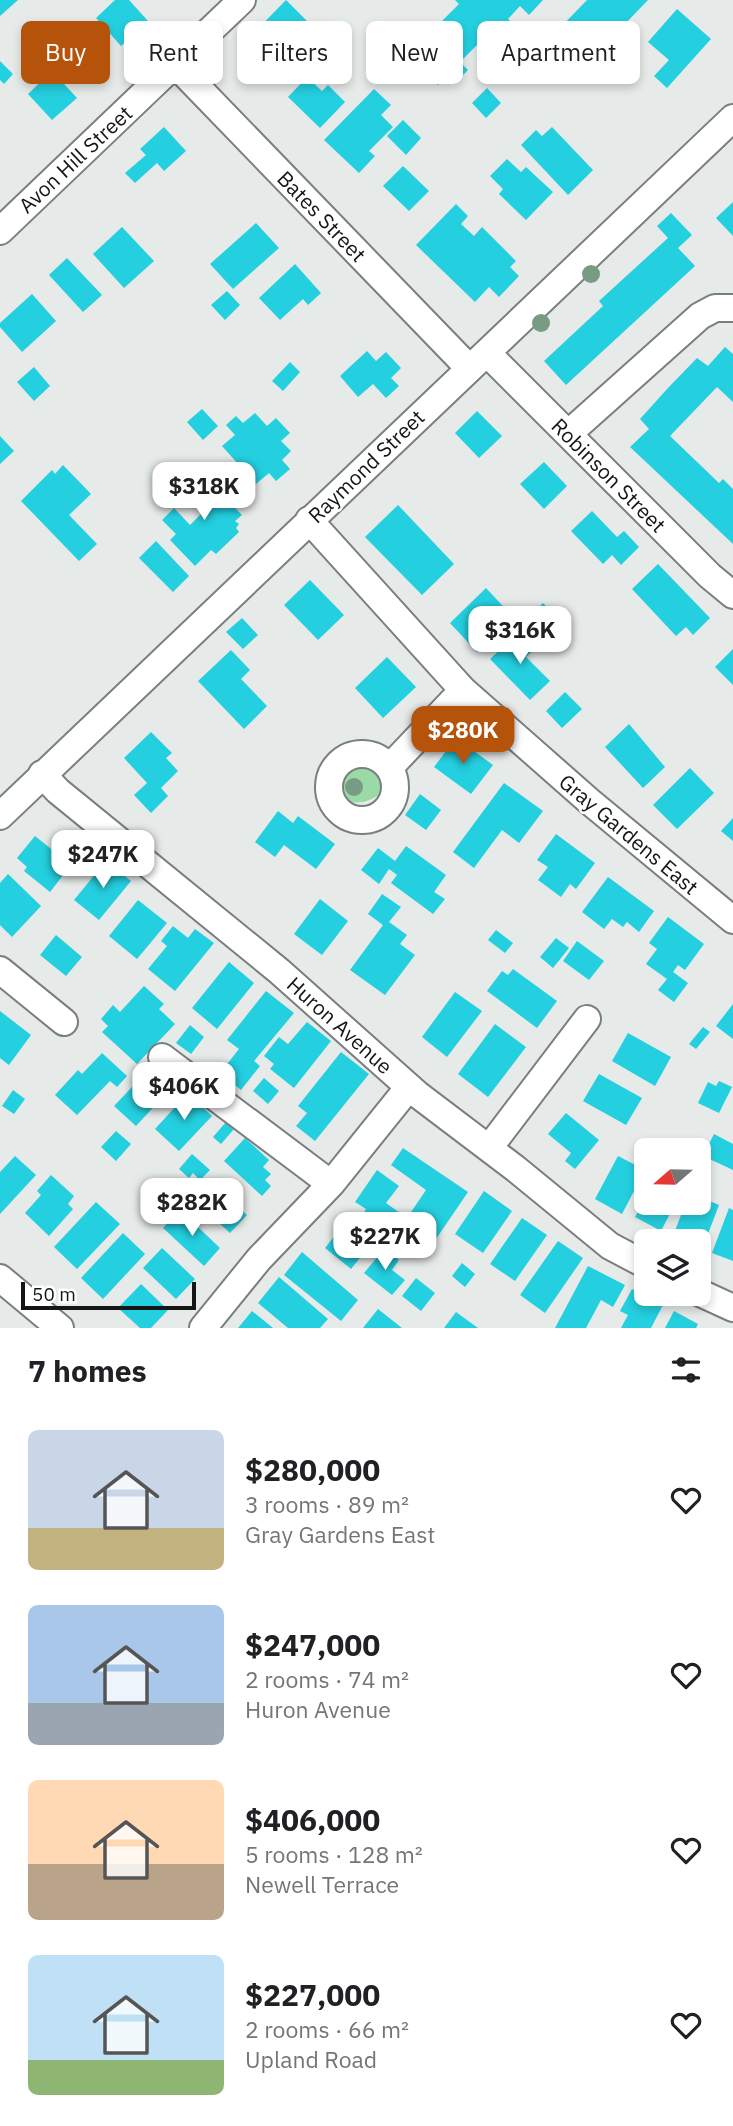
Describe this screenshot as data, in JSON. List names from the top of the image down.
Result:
{
  "streets": {
    "street": [
      "Avon Hill Street",
      "Bates Street",
      "Raymond Street",
      "Robinson Street",
      "Gray Gardens East",
      "Huron Avenue"
    ]
  },
  "crossings": [
    ["Bates Street", "Raymond Street"],
    ["Bates Street", "Robinson Street"],
    ["Raymond Street", "Robinson Street"],
    ["Raymond Street", "Gray Gardens East"],
    ["Raymond Street", "Huron Avenue"]
  ],
  "scale_bar": "50 m",
  "north": "left",
  "page": {
    "chip": [
      "Buy",
      "Rent",
      "Filters",
      "New",
      "Apartment"
    ],
    "price": [
      "$318K",
      "$316K",
      "$280K",
      "$247K",
      "$406K",
      "$282K",
      "$227K"
    ],
    "scale": "50 m",
    "heading": "7 homes",
    "list": [
      {
        "name": "$280,000",
        "note": "3 rooms · 89 m² · Gray Gardens East"
      },
      {
        "name": "$247,000",
        "note": "2 rooms · 74 m² · Huron Avenue"
      },
      {
        "name": "$406,000",
        "note": "5 rooms · 128 m² · Newell Terrace"
      },
      {
        "name": "$227,000",
        "note": "2 rooms · 66 m² · Upland Road"
      }
    ]
  }
}
